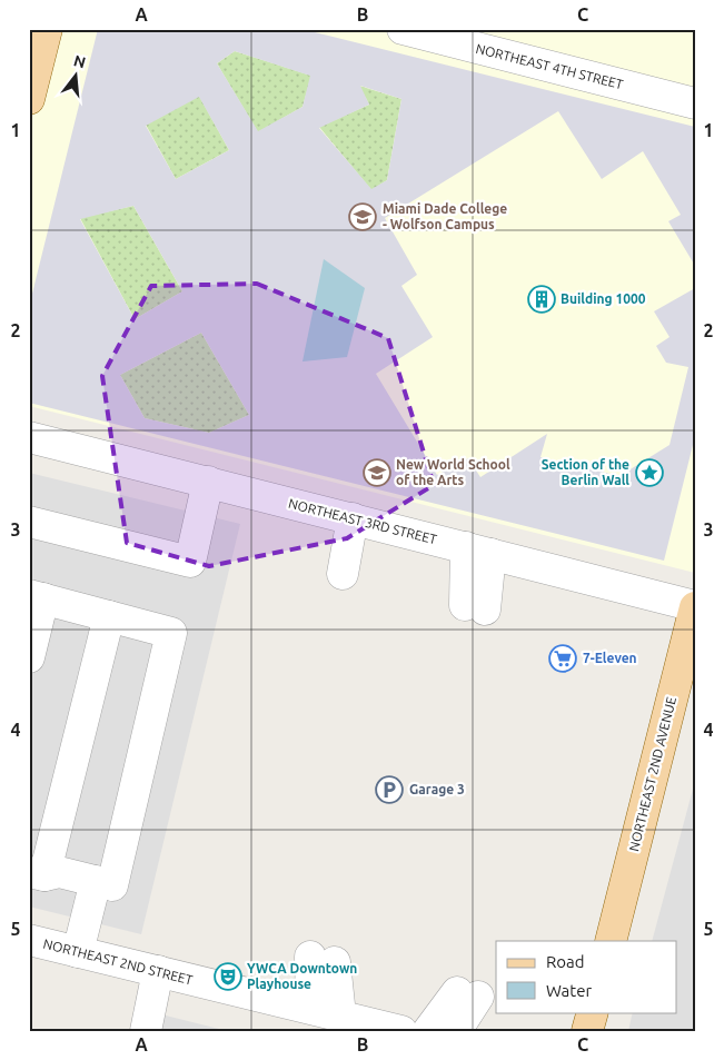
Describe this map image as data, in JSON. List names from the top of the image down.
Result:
{
  "streets": {
    "main road": ["NORTHEAST 2ND AVENUE"],
    "street": ["NORTHEAST 4TH STREET", "NORTHEAST 3RD STREET", "NORTHEAST 2ND STREET"]
  },
  "crossings": [
    ["NORTHEAST 3RD STREET", "NORTHEAST 2ND AVENUE"]
  ],
  "places": {
    "school or university": ["Miami Dade College - Wolfson Campus", "New World School of the Arts"],
    "building": ["Building 1000"],
    "place": ["Section of the Berlin Wall"],
    "supermarket": ["7-Eleven"],
    "parking": ["Garage 3"],
    "theatre": ["YWCA Downtown Playhouse"]
  },
  "legend": ["Road", "Water"],
  "north": "top",
  "grid": {
    "columns": ["A", "B", "C"],
    "rows": [
      "1",
      "2",
      "3",
      "4",
      "5"
    ]
  }
}
